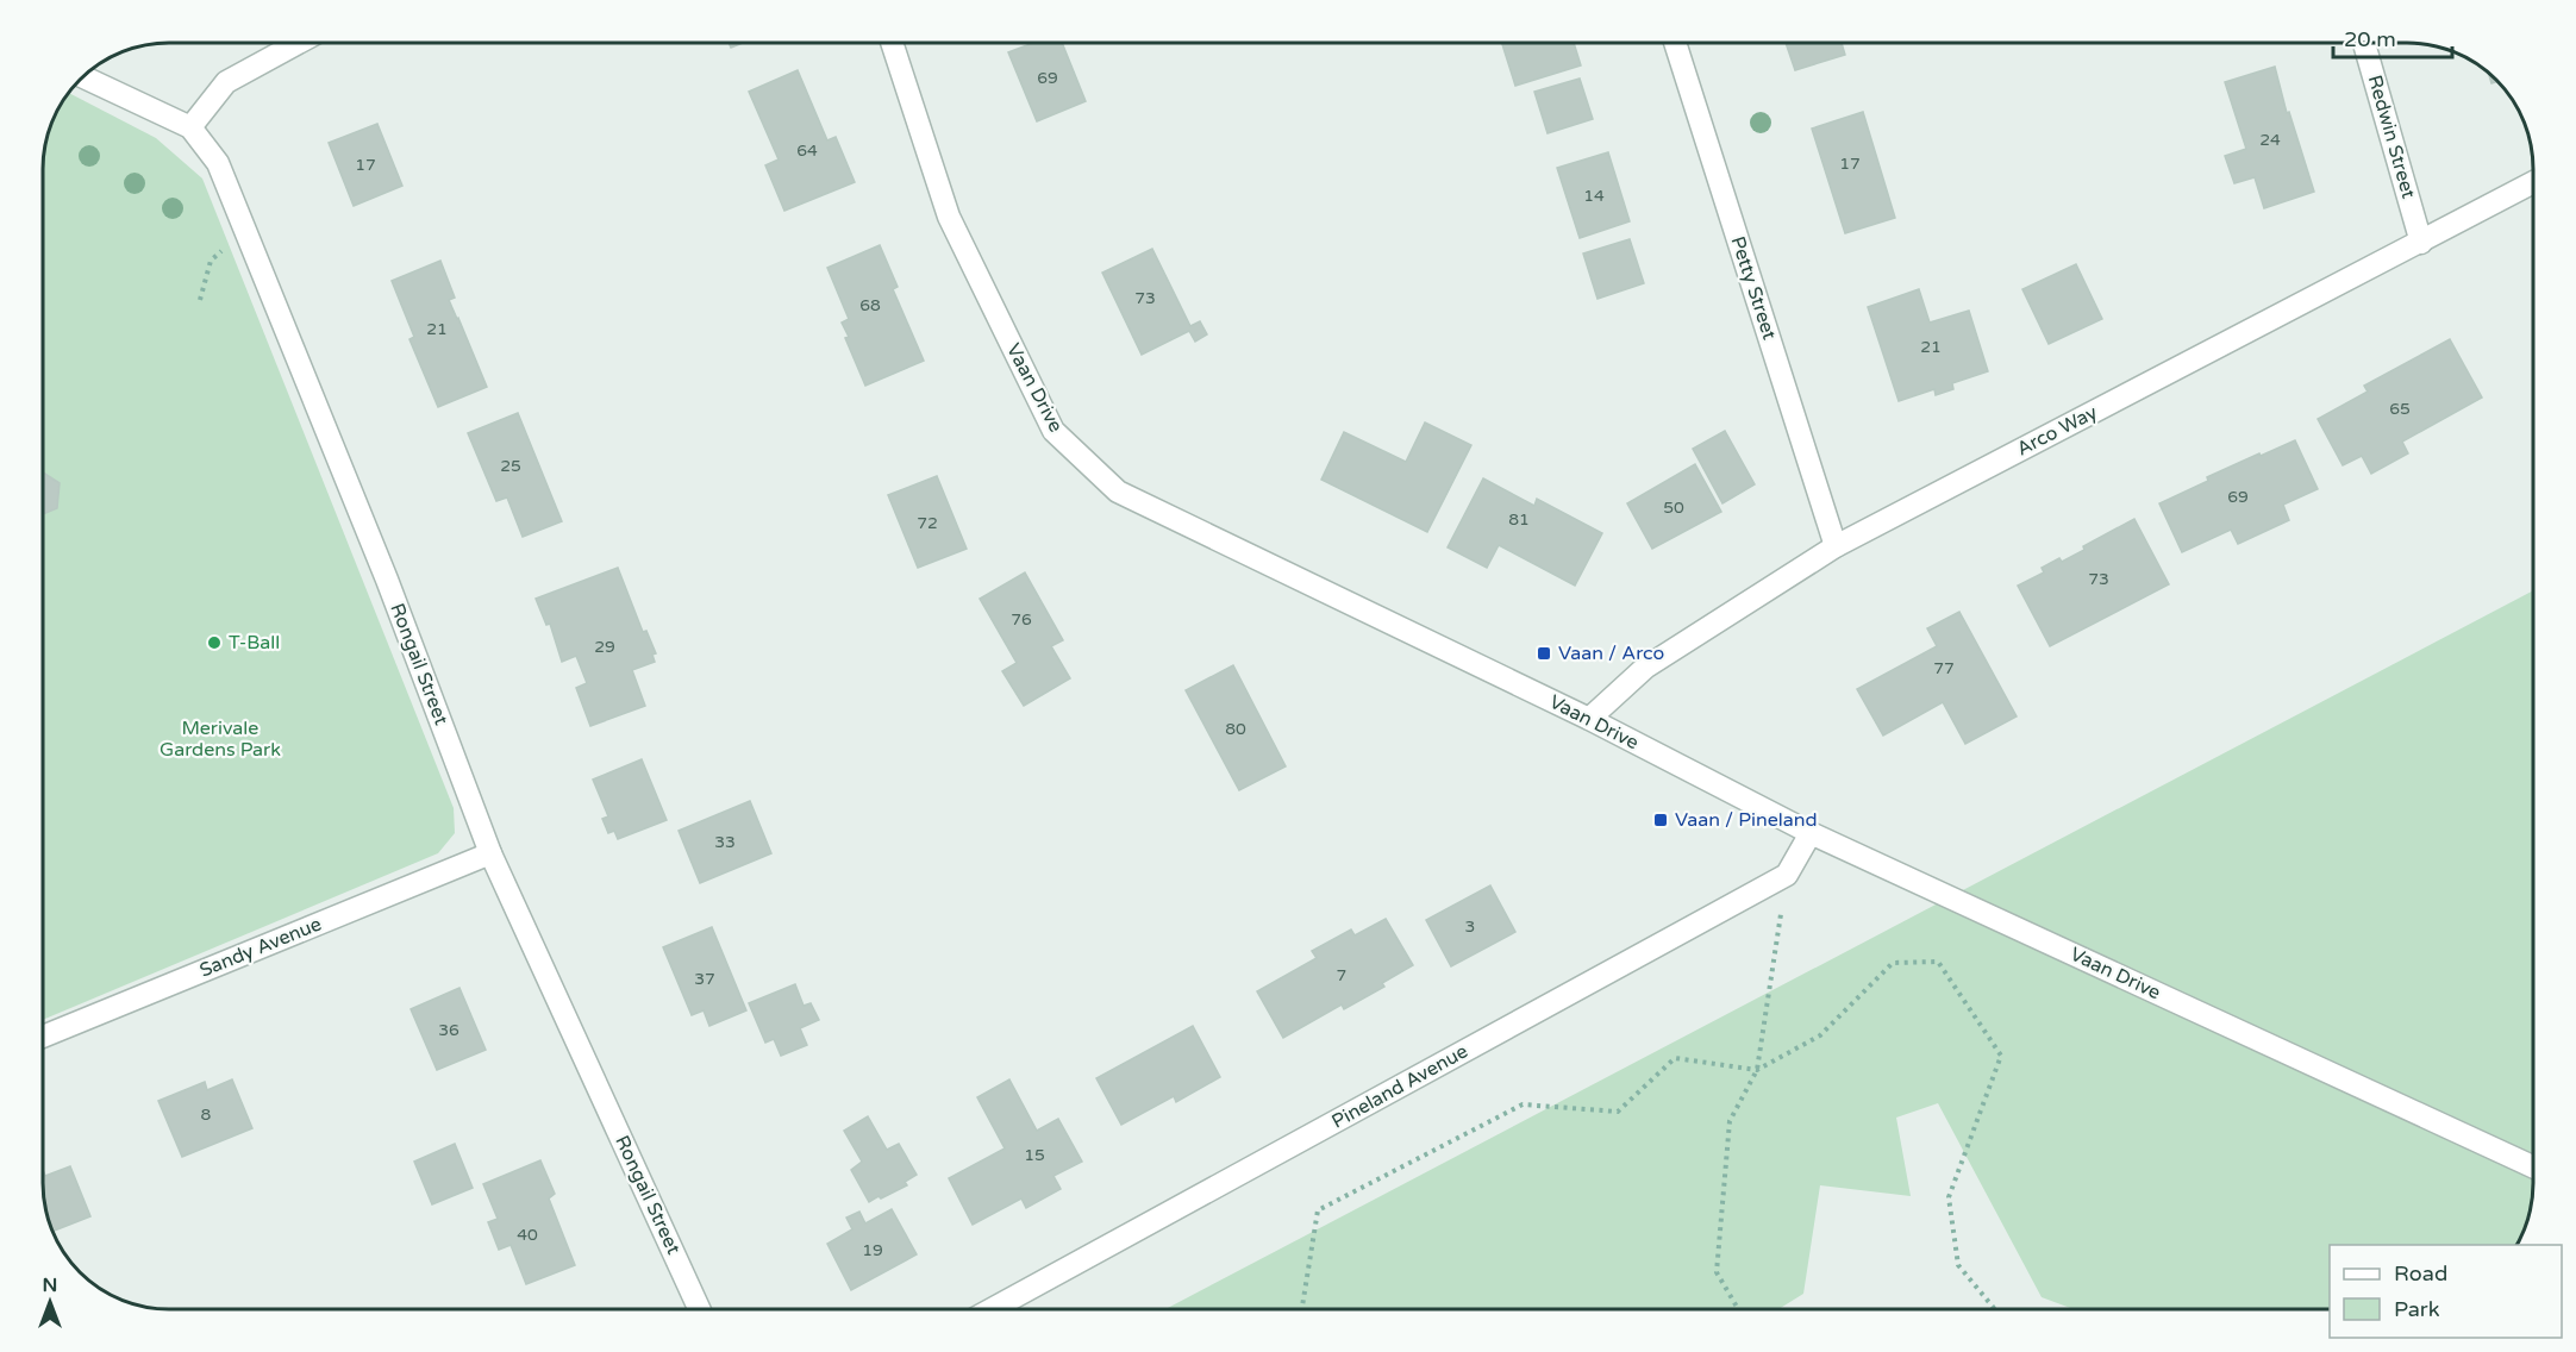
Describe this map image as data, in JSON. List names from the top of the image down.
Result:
{
  "streets": {
    "street": [
      "Redwin Street",
      "Petty Street",
      "Vaan Drive",
      "Arco Way",
      "Rongail Street",
      "Sandy Avenue",
      "Pineland Avenue"
    ]
  },
  "crossings": [
    ["Redwin Street", "Arco Way"],
    ["Petty Street", "Arco Way"],
    ["Vaan Drive", "Arco Way"],
    ["Rongail Street", "Sandy Avenue"]
  ],
  "parks": ["Merivale Gardens Park"],
  "places": {
    "other": ["T-Ball"],
    "transit": ["Vaan / Arco", "Vaan / Pineland"]
  },
  "house_numbers": [
    "69",
    "24",
    "64",
    "17",
    "17",
    "14",
    "73",
    "68",
    "21",
    "21",
    "65",
    "25",
    "69",
    "50",
    "81",
    "72",
    "73",
    "76",
    "29",
    "77",
    "80",
    "33",
    "3",
    "7",
    "37",
    "36",
    "8",
    "15",
    "40",
    "19"
  ],
  "legend": ["Road", "Park"],
  "scale_bar": "20 m",
  "north": "top"
}
